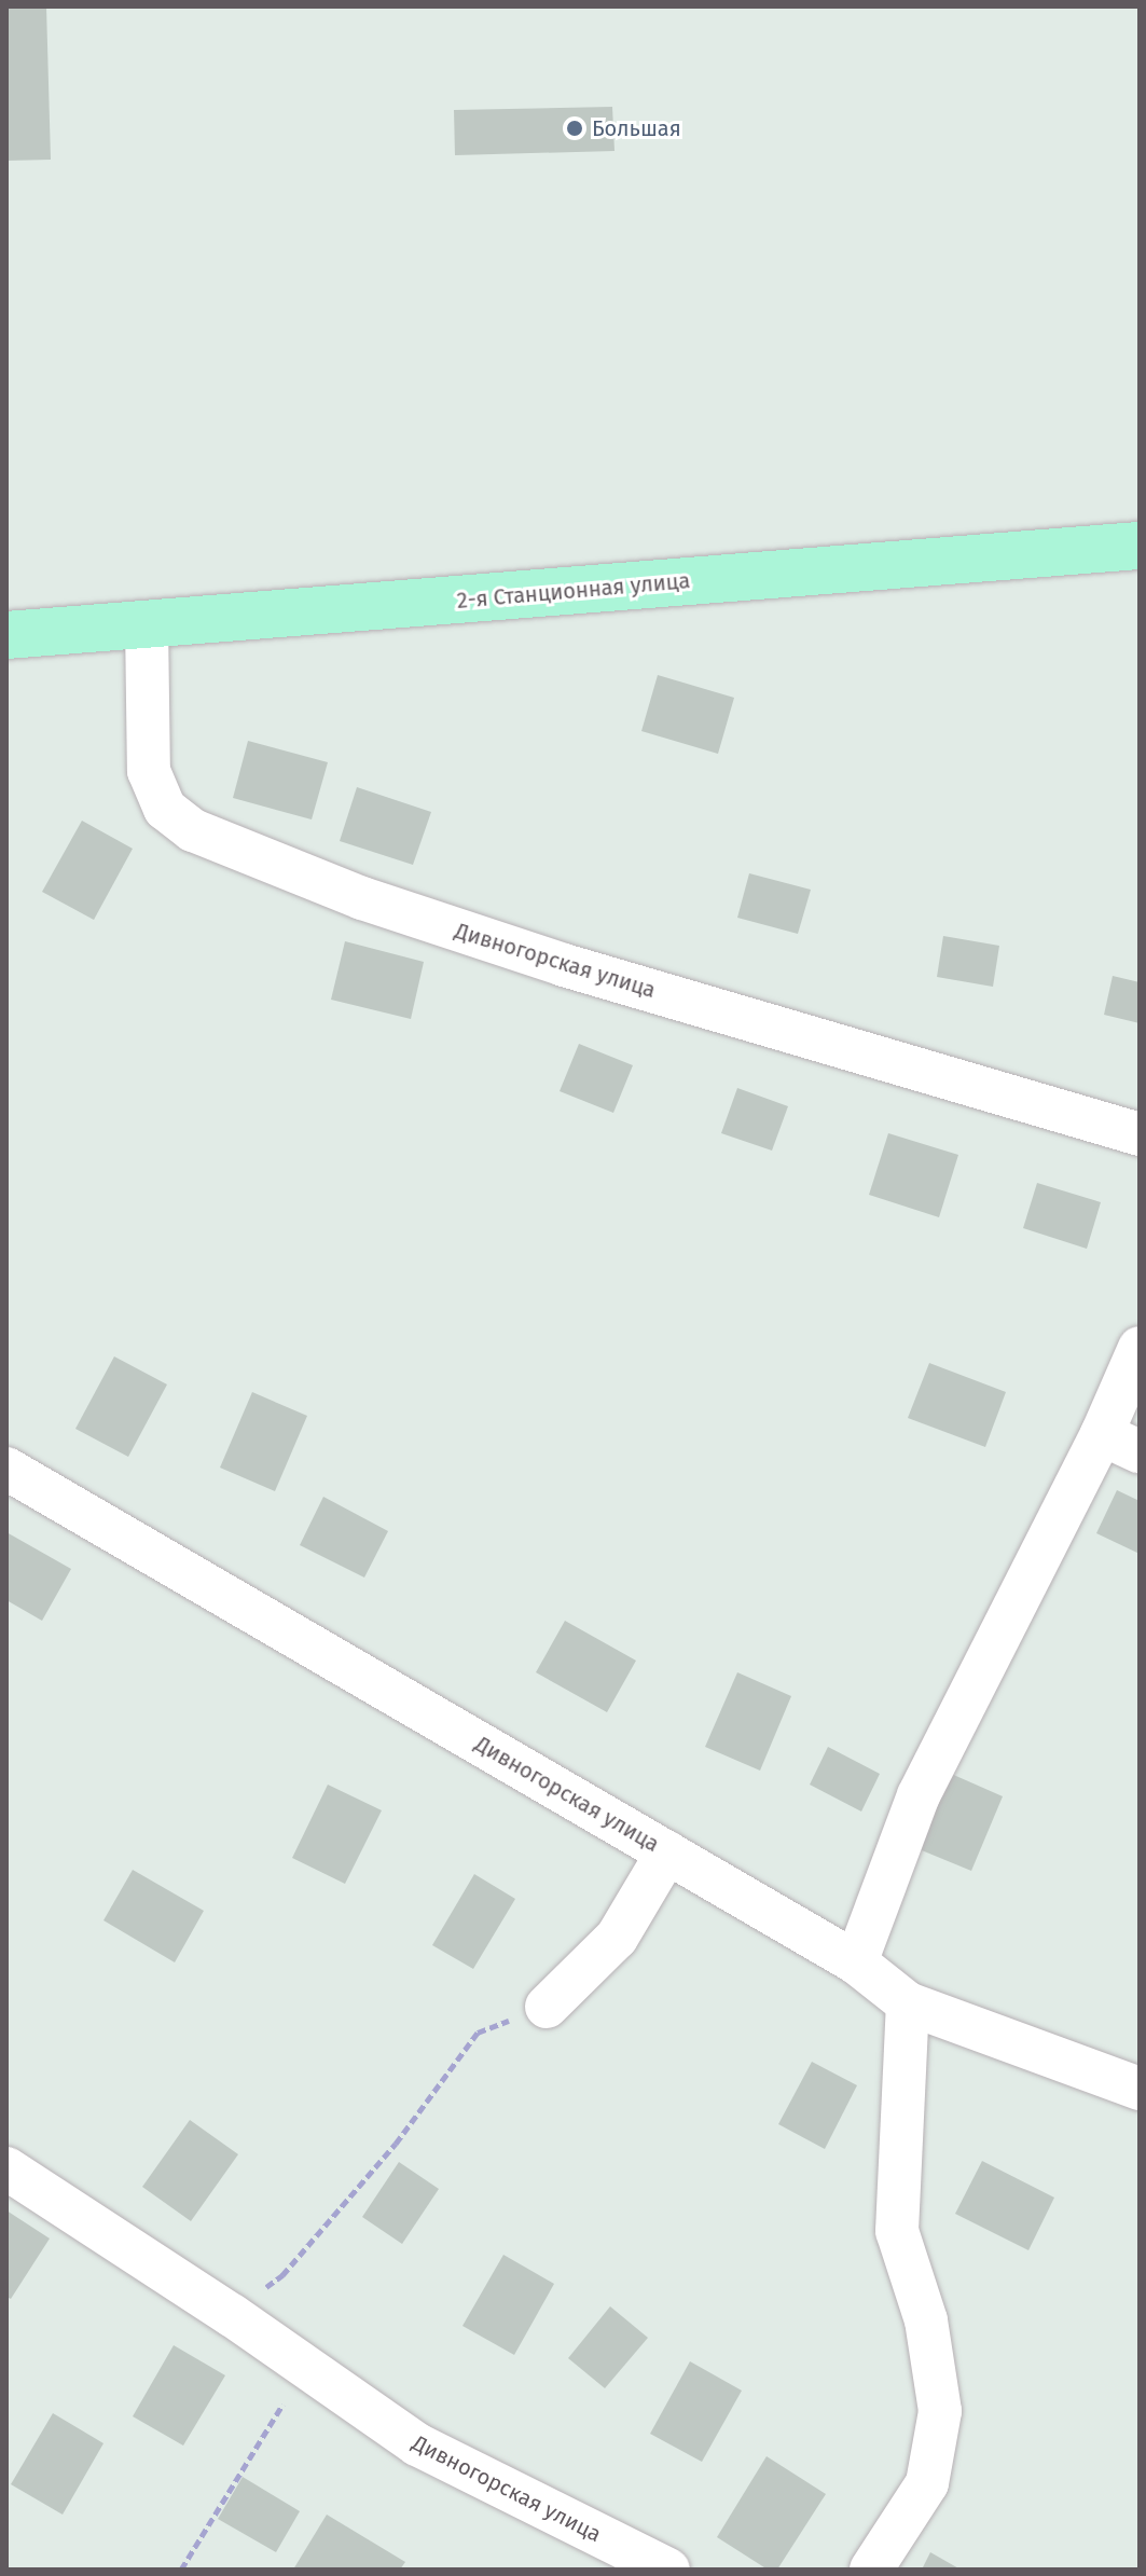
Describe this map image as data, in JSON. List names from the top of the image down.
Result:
{
  "streets": {
    "main road": ["2-я Станционная улица"],
    "street": ["Дивногорская улица"]
  },
  "crossings": [
    ["2-я Станционная улица", "Дивногорская улица"]
  ],
  "places": ["Большая"]
}
